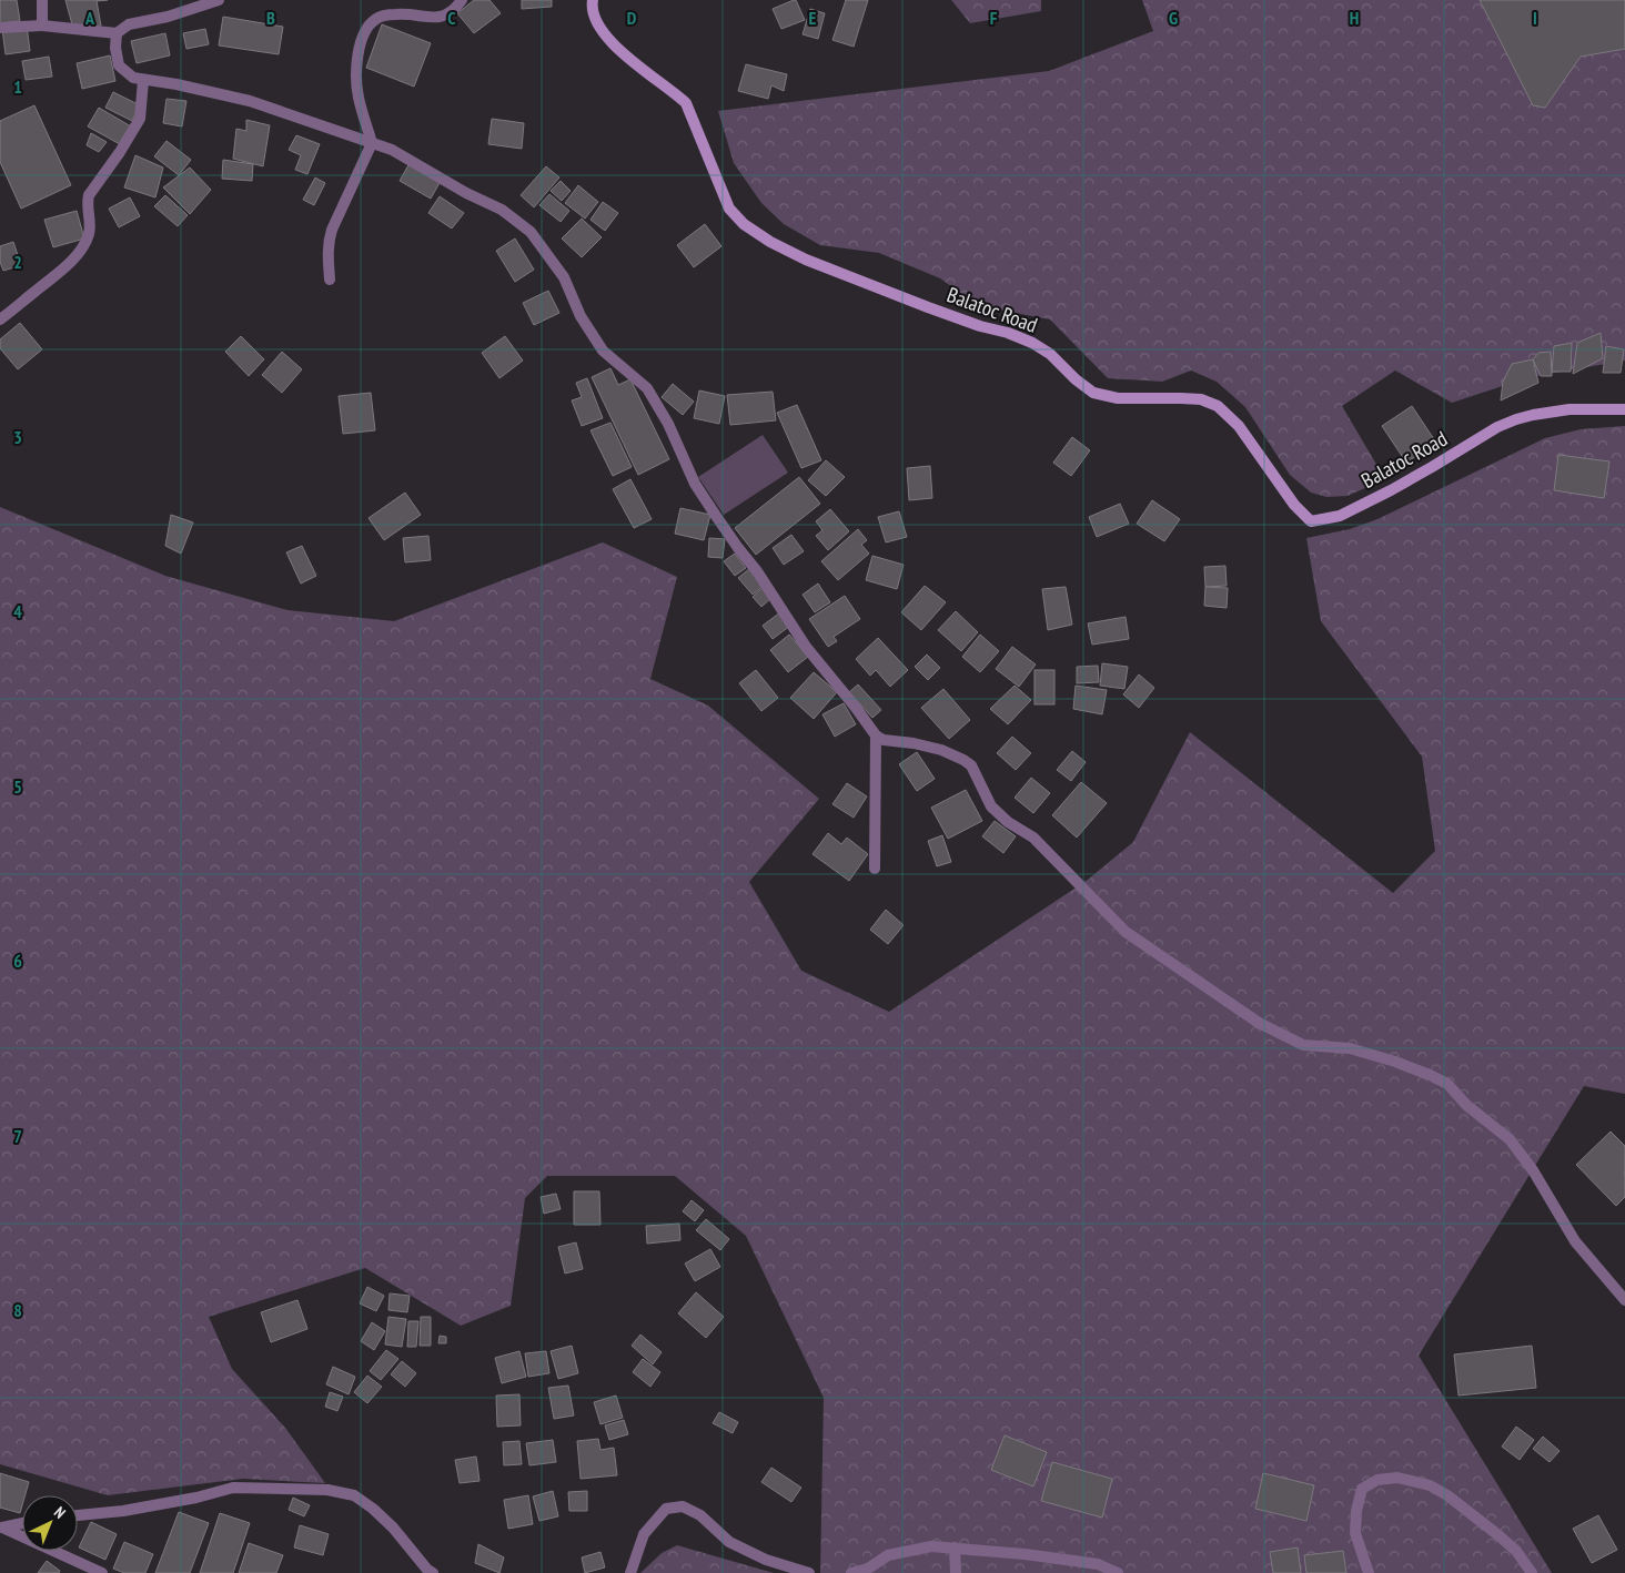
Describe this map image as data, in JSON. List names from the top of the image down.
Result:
{
  "streets": {
    "main road": ["Balatoc Road"]
  },
  "north": "top right",
  "grid": {
    "columns": [
      "A",
      "B",
      "C",
      "D",
      "E",
      "F",
      "G",
      "H",
      "I"
    ],
    "rows": [
      "1",
      "2",
      "3",
      "4",
      "5",
      "6",
      "7",
      "8"
    ]
  }
}
